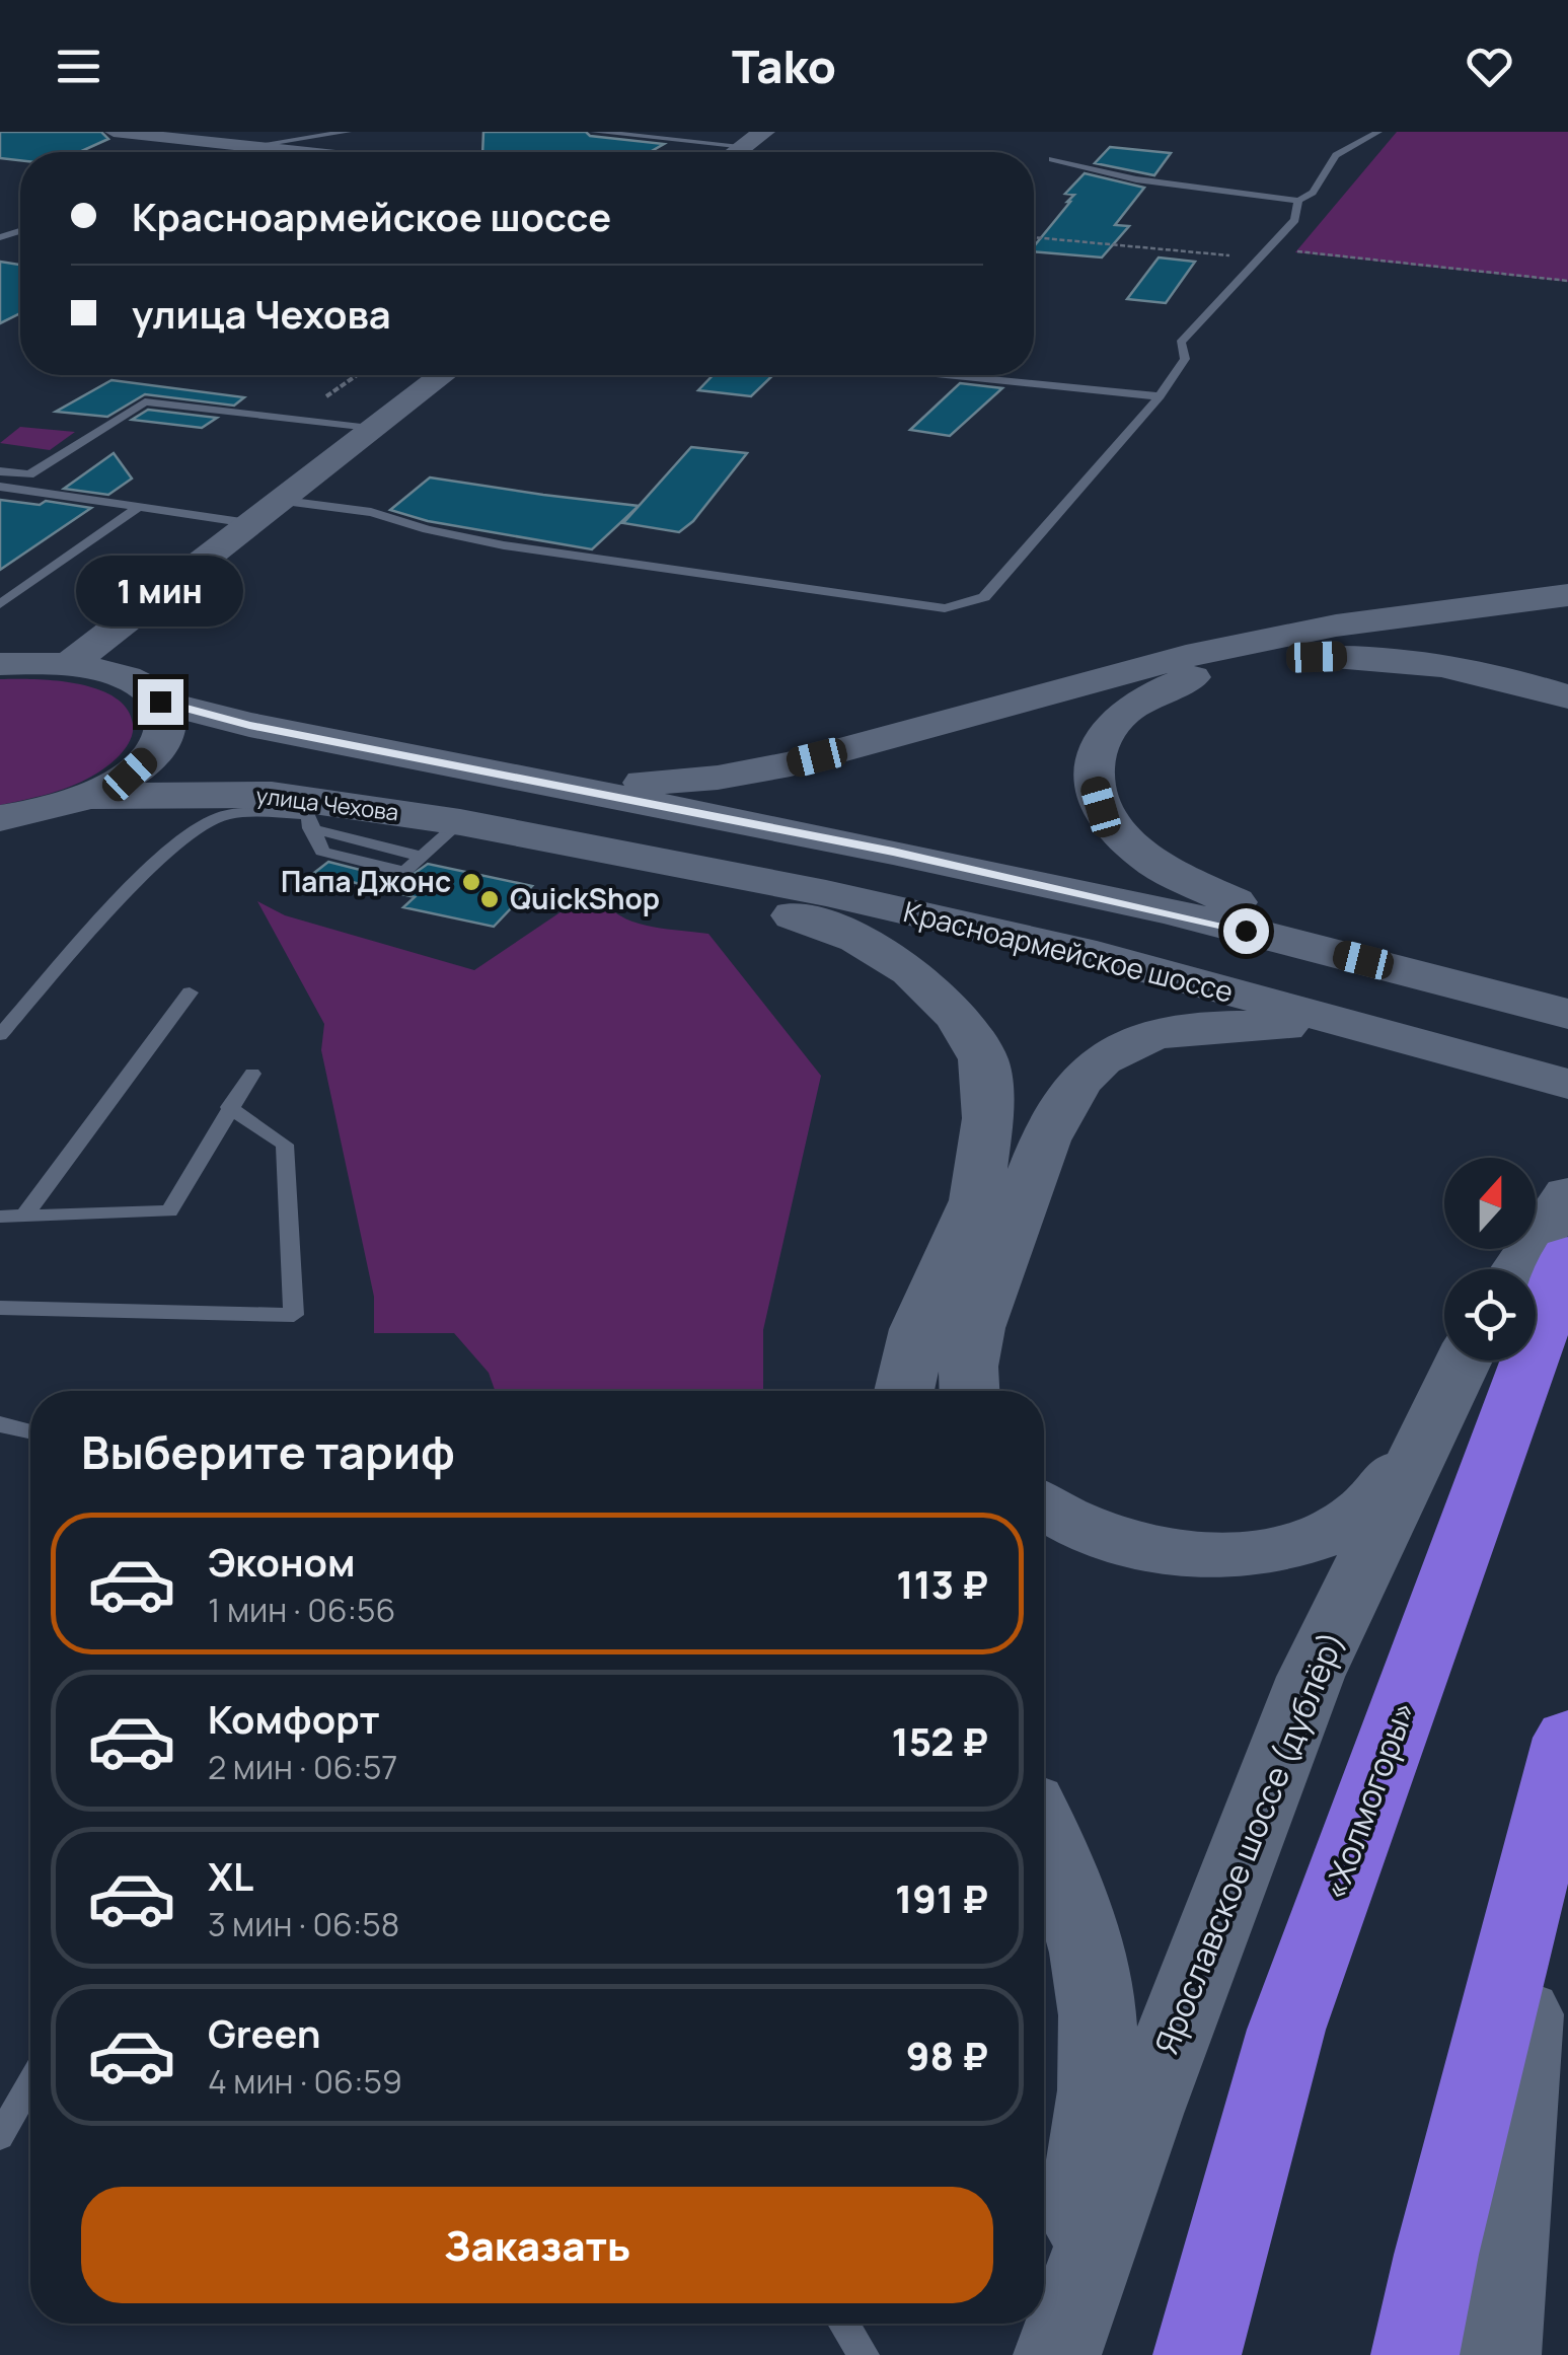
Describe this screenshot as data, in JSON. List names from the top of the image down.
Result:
{
  "streets": {
    "highway": ["«Холмогоры»"],
    "main road": ["улица Чехова", "Красноармейское шоссе", "Ярославское шоссе (дублёр)"]
  },
  "crossings": [
    ["улица Чехова", "Красноармейское шоссе"]
  ],
  "places": ["Папа Джонс", "QuickShop"],
  "north": "top",
  "page": {
    "header": "Tako",
    "banner": ["Красноармейское шоссе", "улица Чехова"],
    "bubble": "1 мин",
    "heading": "Выберите тариф",
    "list": [
      {
        "name": "Эконом",
        "note": "1 мин · 06:56",
        "value": "113 ₽"
      },
      {
        "name": "Комфорт",
        "note": "2 мин · 06:57",
        "value": "152 ₽"
      },
      {
        "name": "XL",
        "note": "3 мин · 06:58",
        "value": "191 ₽"
      },
      {
        "name": "Green",
        "note": "4 мин · 06:59",
        "value": "98 ₽"
      }
    ],
    "buttons": "Заказать"
  }
}
